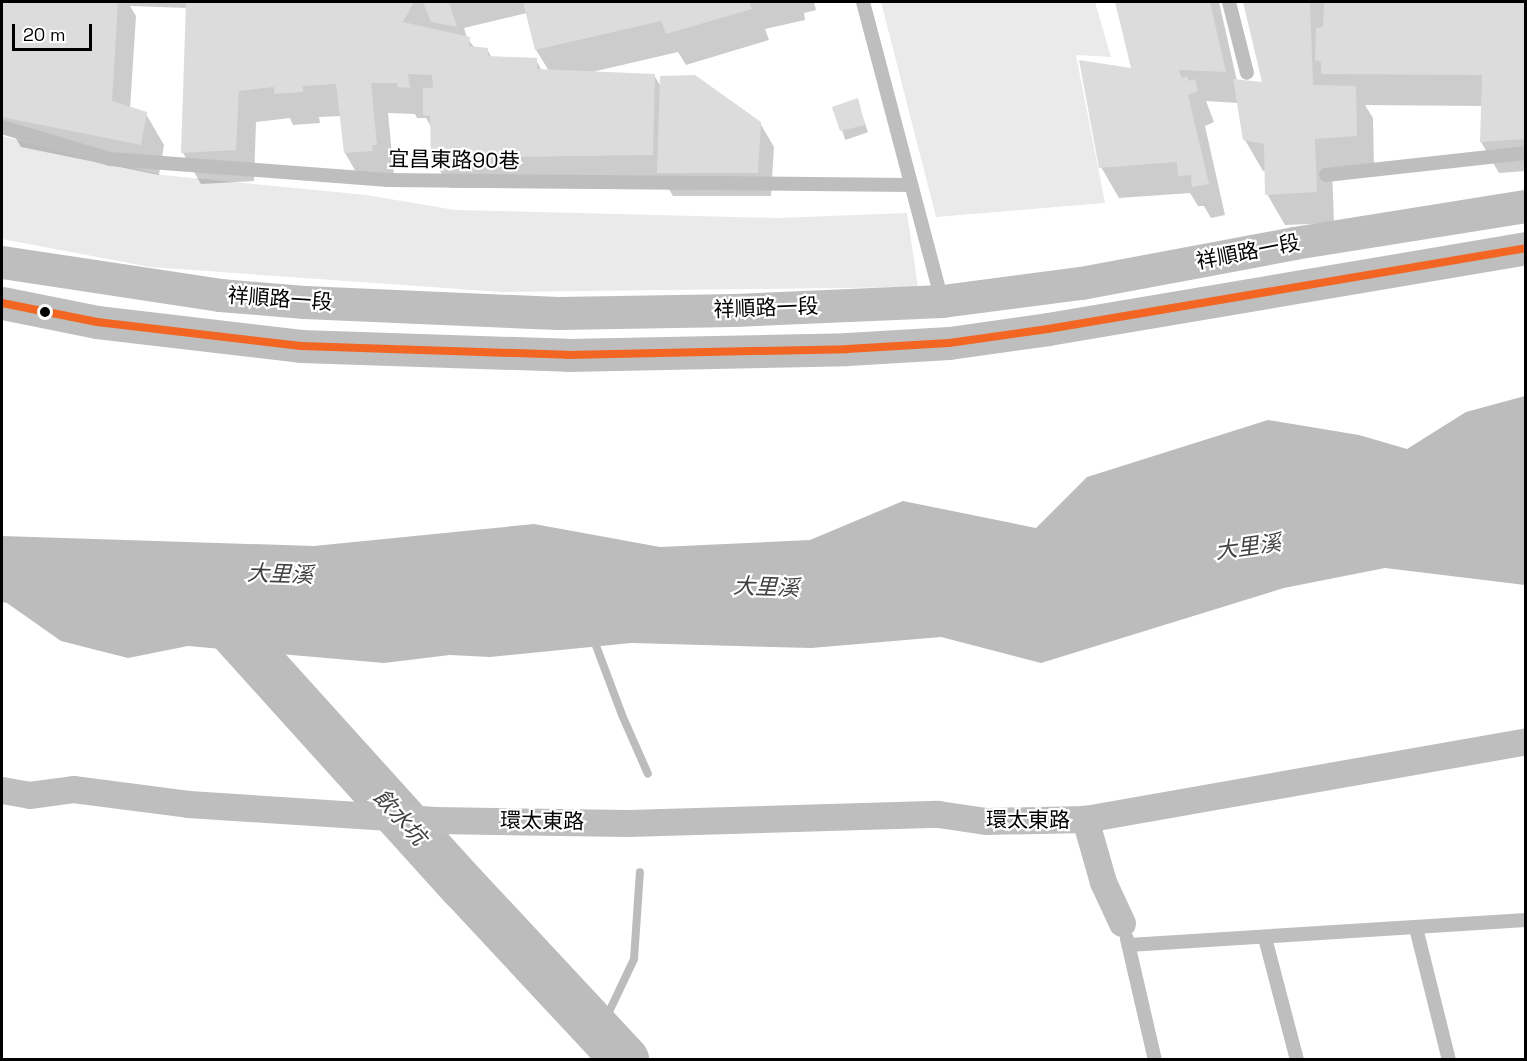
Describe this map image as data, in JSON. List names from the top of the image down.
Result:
{
  "streets": {
    "street": ["祥順路一段", "環太東路"],
    "lane": ["宜昌東路90巷"]
  },
  "water": ["大里溪", "飲水坑"],
  "scale_bar": "20 m"
}
